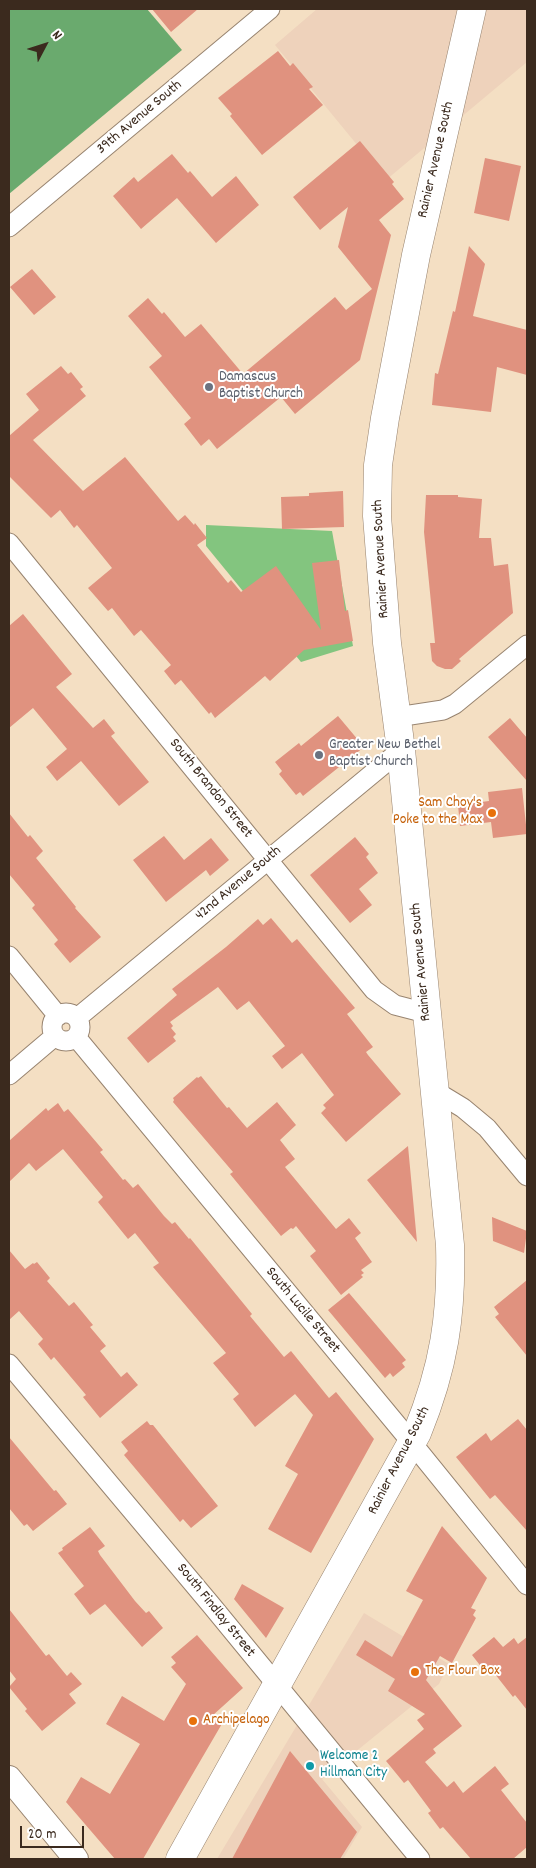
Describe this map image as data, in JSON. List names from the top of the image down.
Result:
{
  "streets": {
    "main road": ["Rainier Avenue South"],
    "street": [
      "39th Avenue South",
      "South Brandon Street",
      "42nd Avenue South",
      "South Lucile Street",
      "South Findlay Street"
    ]
  },
  "crossings": [
    ["Rainier Avenue South", "South Brandon Street"],
    ["Rainier Avenue South", "42nd Avenue South"],
    ["Rainier Avenue South", "South Lucile Street"],
    ["Rainier Avenue South", "South Findlay Street"],
    ["South Brandon Street", "42nd Avenue South"],
    ["42nd Avenue South", "South Lucile Street"]
  ],
  "places": [
    "Damascus Baptist Church",
    "Greater New Bethel Baptist Church",
    "Sam Choy's Poke to the Max",
    "The Flour Box",
    "Archipelago",
    "Welcome 2 Hillman City"
  ],
  "scale_bar": "20 m",
  "north": "top right"
}
